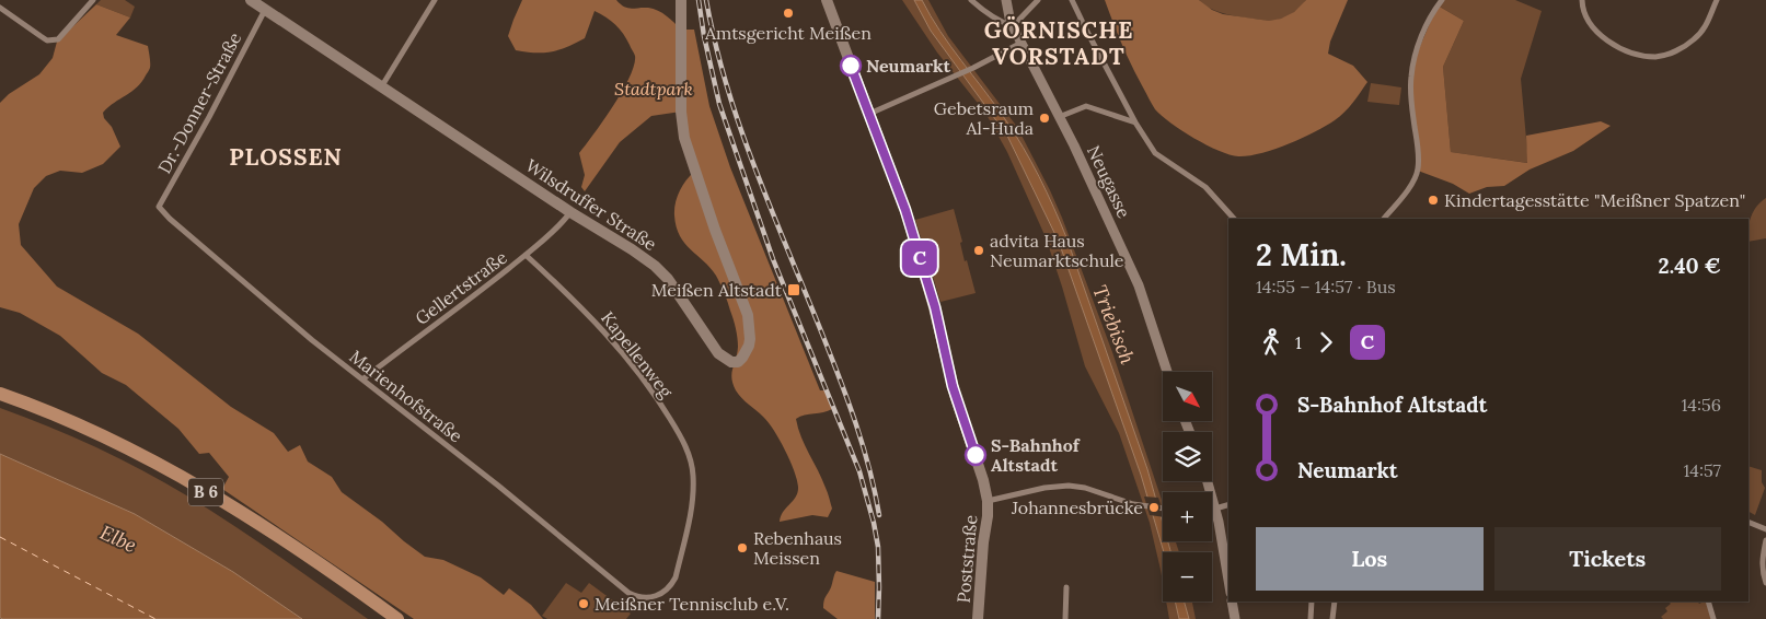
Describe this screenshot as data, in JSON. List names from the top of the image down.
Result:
{
  "streets": {
    "main road": ["Wilsdruffer Straße", "B 6", "Poststraße"],
    "street": [
      "Dr.-Donner-Straße",
      "Neugasse",
      "Gellertstraße",
      "Kapellenweg",
      "Marienhofstraße"
    ]
  },
  "crossings": [
    ["Dr.-Donner-Straße", "Wilsdruffer Straße"],
    ["Dr.-Donner-Straße", "Marienhofstraße"],
    ["Wilsdruffer Straße", "Gellertstraße"],
    ["Gellertstraße", "Kapellenweg"],
    ["Gellertstraße", "Marienhofstraße"],
    ["Kapellenweg", "Marienhofstraße"]
  ],
  "districts": ["GÖRNISCHE VORSTADT", "PLOSSEN"],
  "water": ["Triebisch", "Elbe"],
  "parks": ["Stadtpark"],
  "places": {
    "other": [
      "Amtsgericht Meißen",
      "Neumarkt",
      "Gebetsraum Al-Huda",
      "Kindertagesstätte \"Meißner Spatzen\"",
      "advita Haus Neumarktschule",
      "S-Bahnhof Altstadt",
      "Johannesbrücke",
      "Rebenhaus Meissen",
      "Meißner Tennisclub e.V."
    ],
    "transit": ["Meißen Altstadt"]
  },
  "lines": ["bus line C"],
  "north": "bottom right",
  "page": {
    "on_map": "C",
    "heading": ["2 Min.", "14:55 – 14:57 · Bus", "2.40 €"],
    "legs": ["1", "C"],
    "map_buttons": ["+", "−"],
    "list": [
      {
        "name": "S-Bahnhof Altstadt",
        "value": "14:56"
      },
      {
        "name": "Neumarkt",
        "value": "14:57"
      }
    ],
    "buttons": ["Los", "Tickets"]
  }
}
